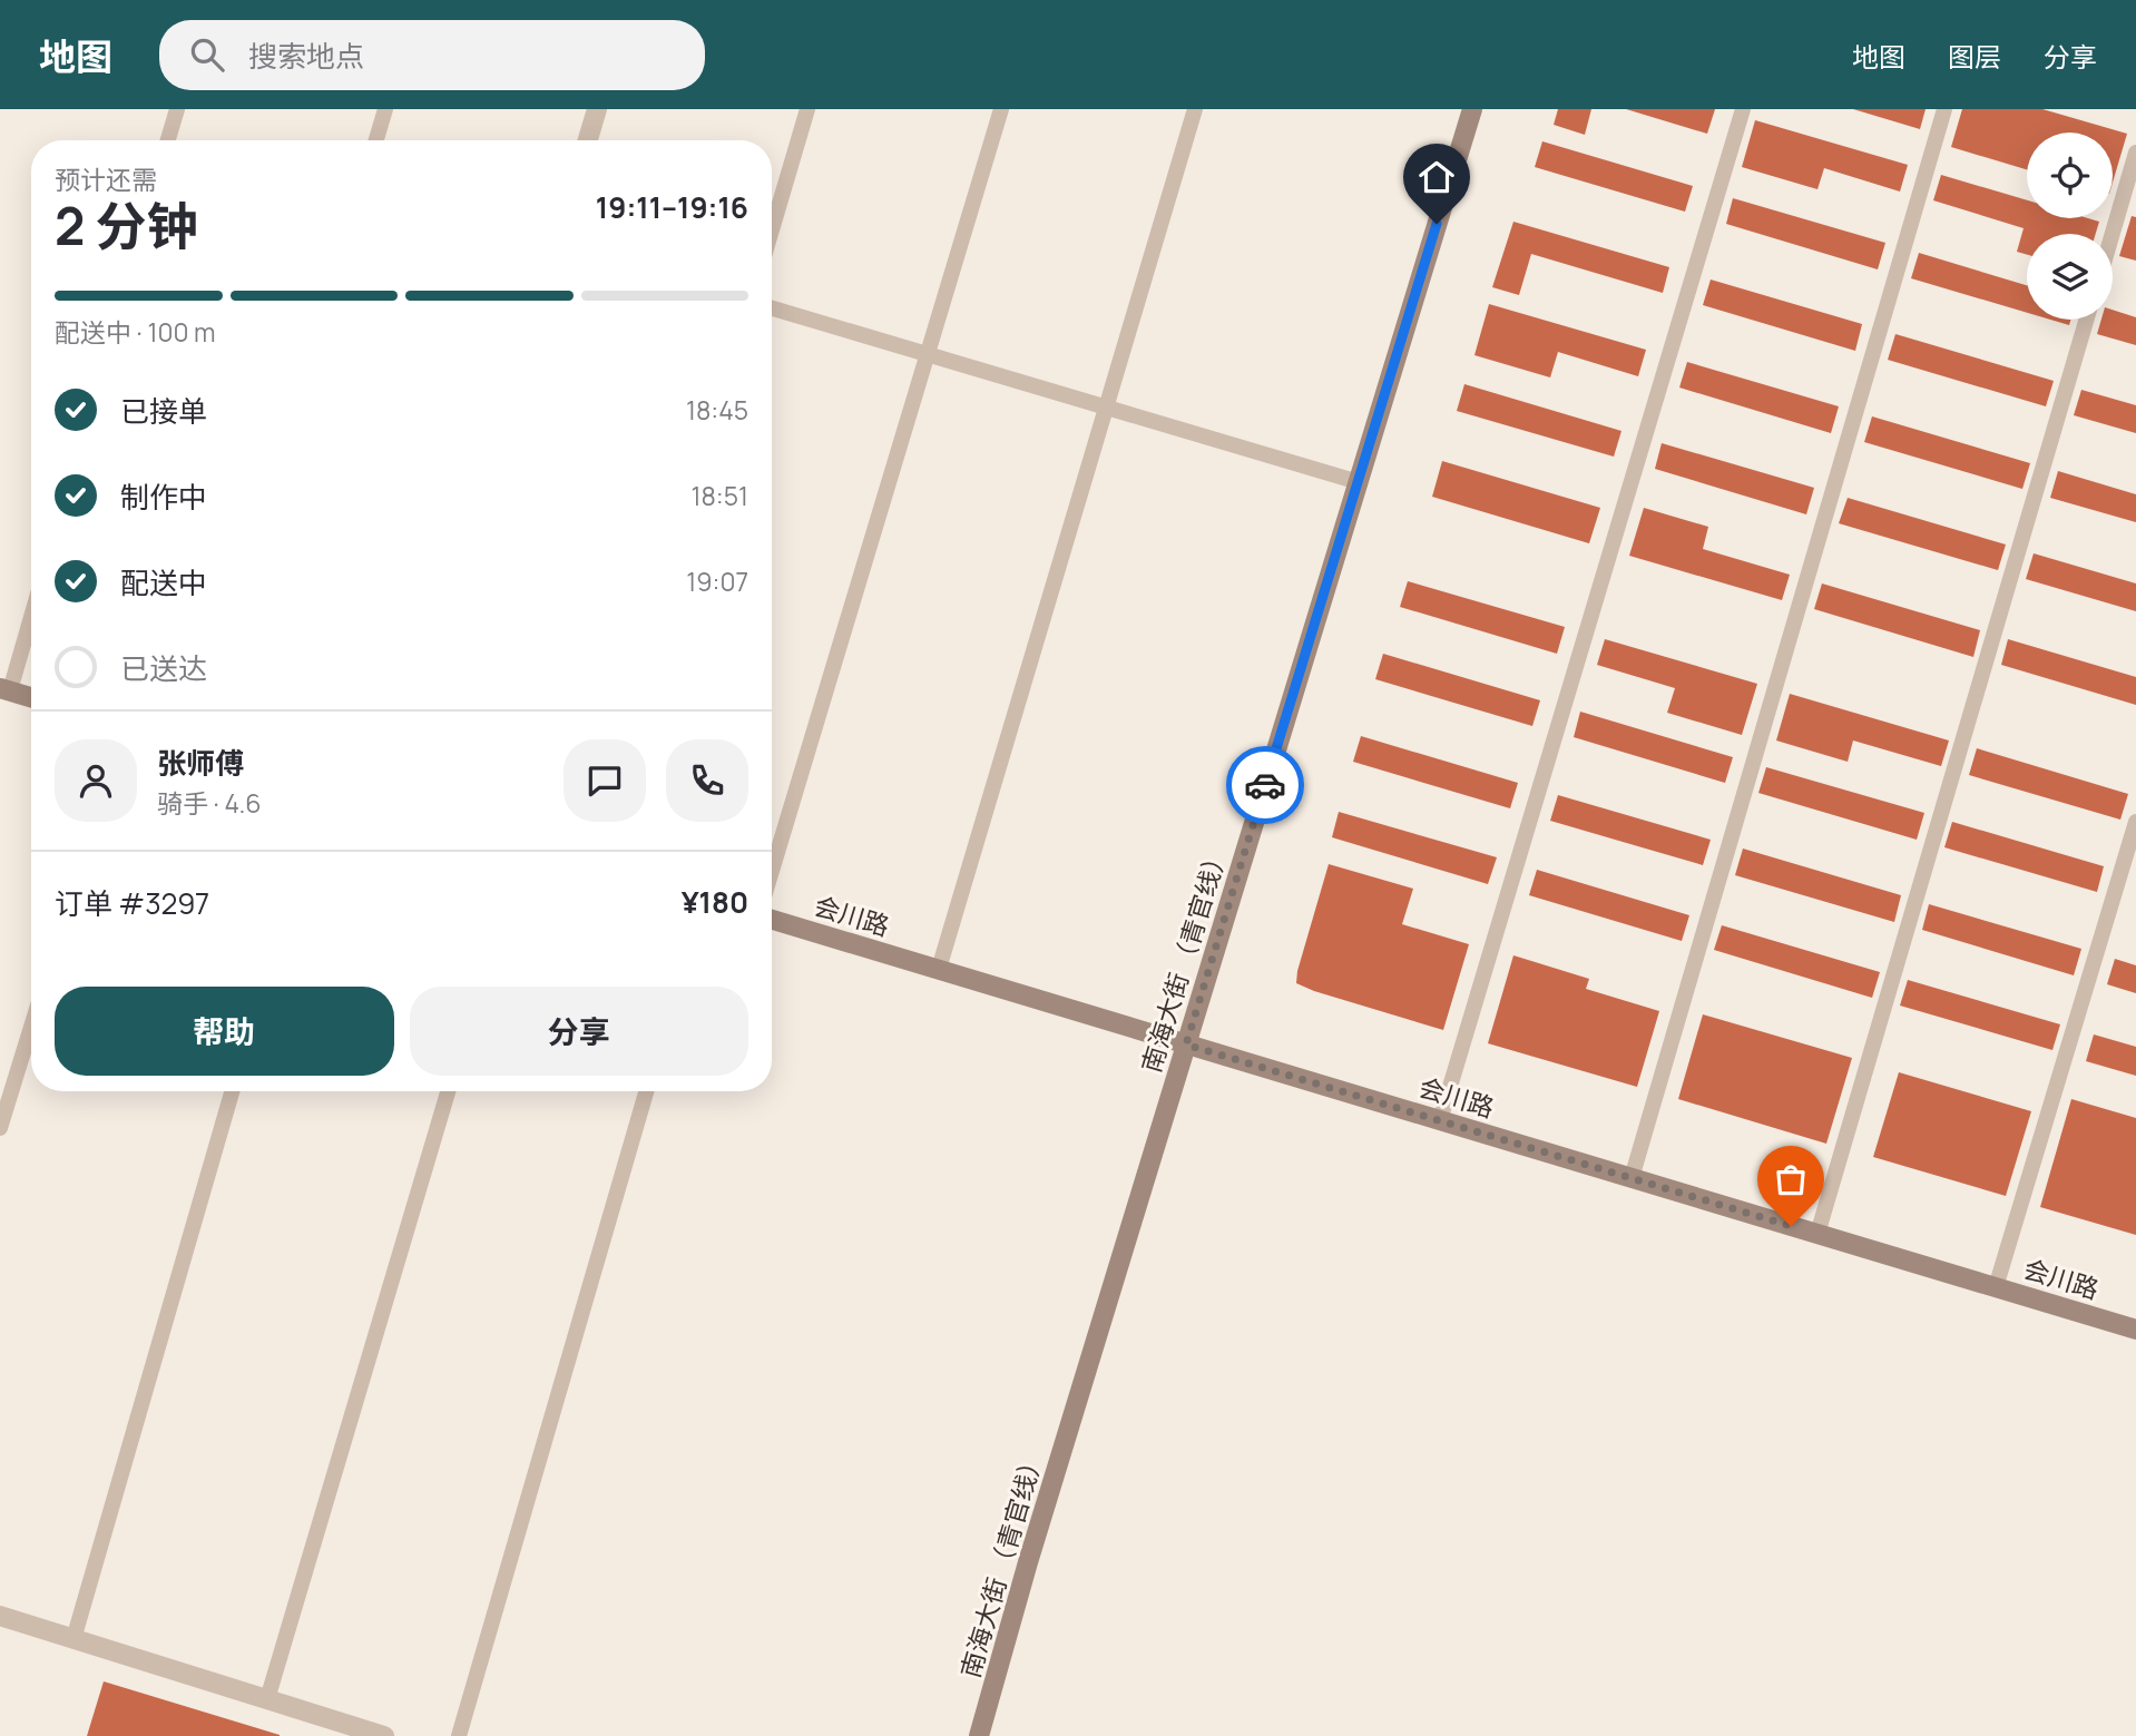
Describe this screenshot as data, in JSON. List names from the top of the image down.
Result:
{
  "streets": {
    "main road": ["会川路", "南海大街 （青官线）"]
  },
  "crossings": [
    ["会川路", "南海大街 （青官线）"]
  ],
  "page": {
    "header": "地图",
    "search": "搜索地点",
    "nav": ["地图", "图层", "分享"],
    "heading": ["2 分钟", "预计还需", "19:11–19:16"],
    "panel": [
      "张师傅",
      "骑手 · 4.6",
      "订单 #3297",
      "¥180"
    ],
    "bar": "配送中 · 100 m",
    "list": [
      ["已接单", "18:45"],
      ["制作中", "18:51"],
      ["配送中", "19:07"],
      "已送达"
    ],
    "buttons": ["帮助", "分享"]
  }
}
